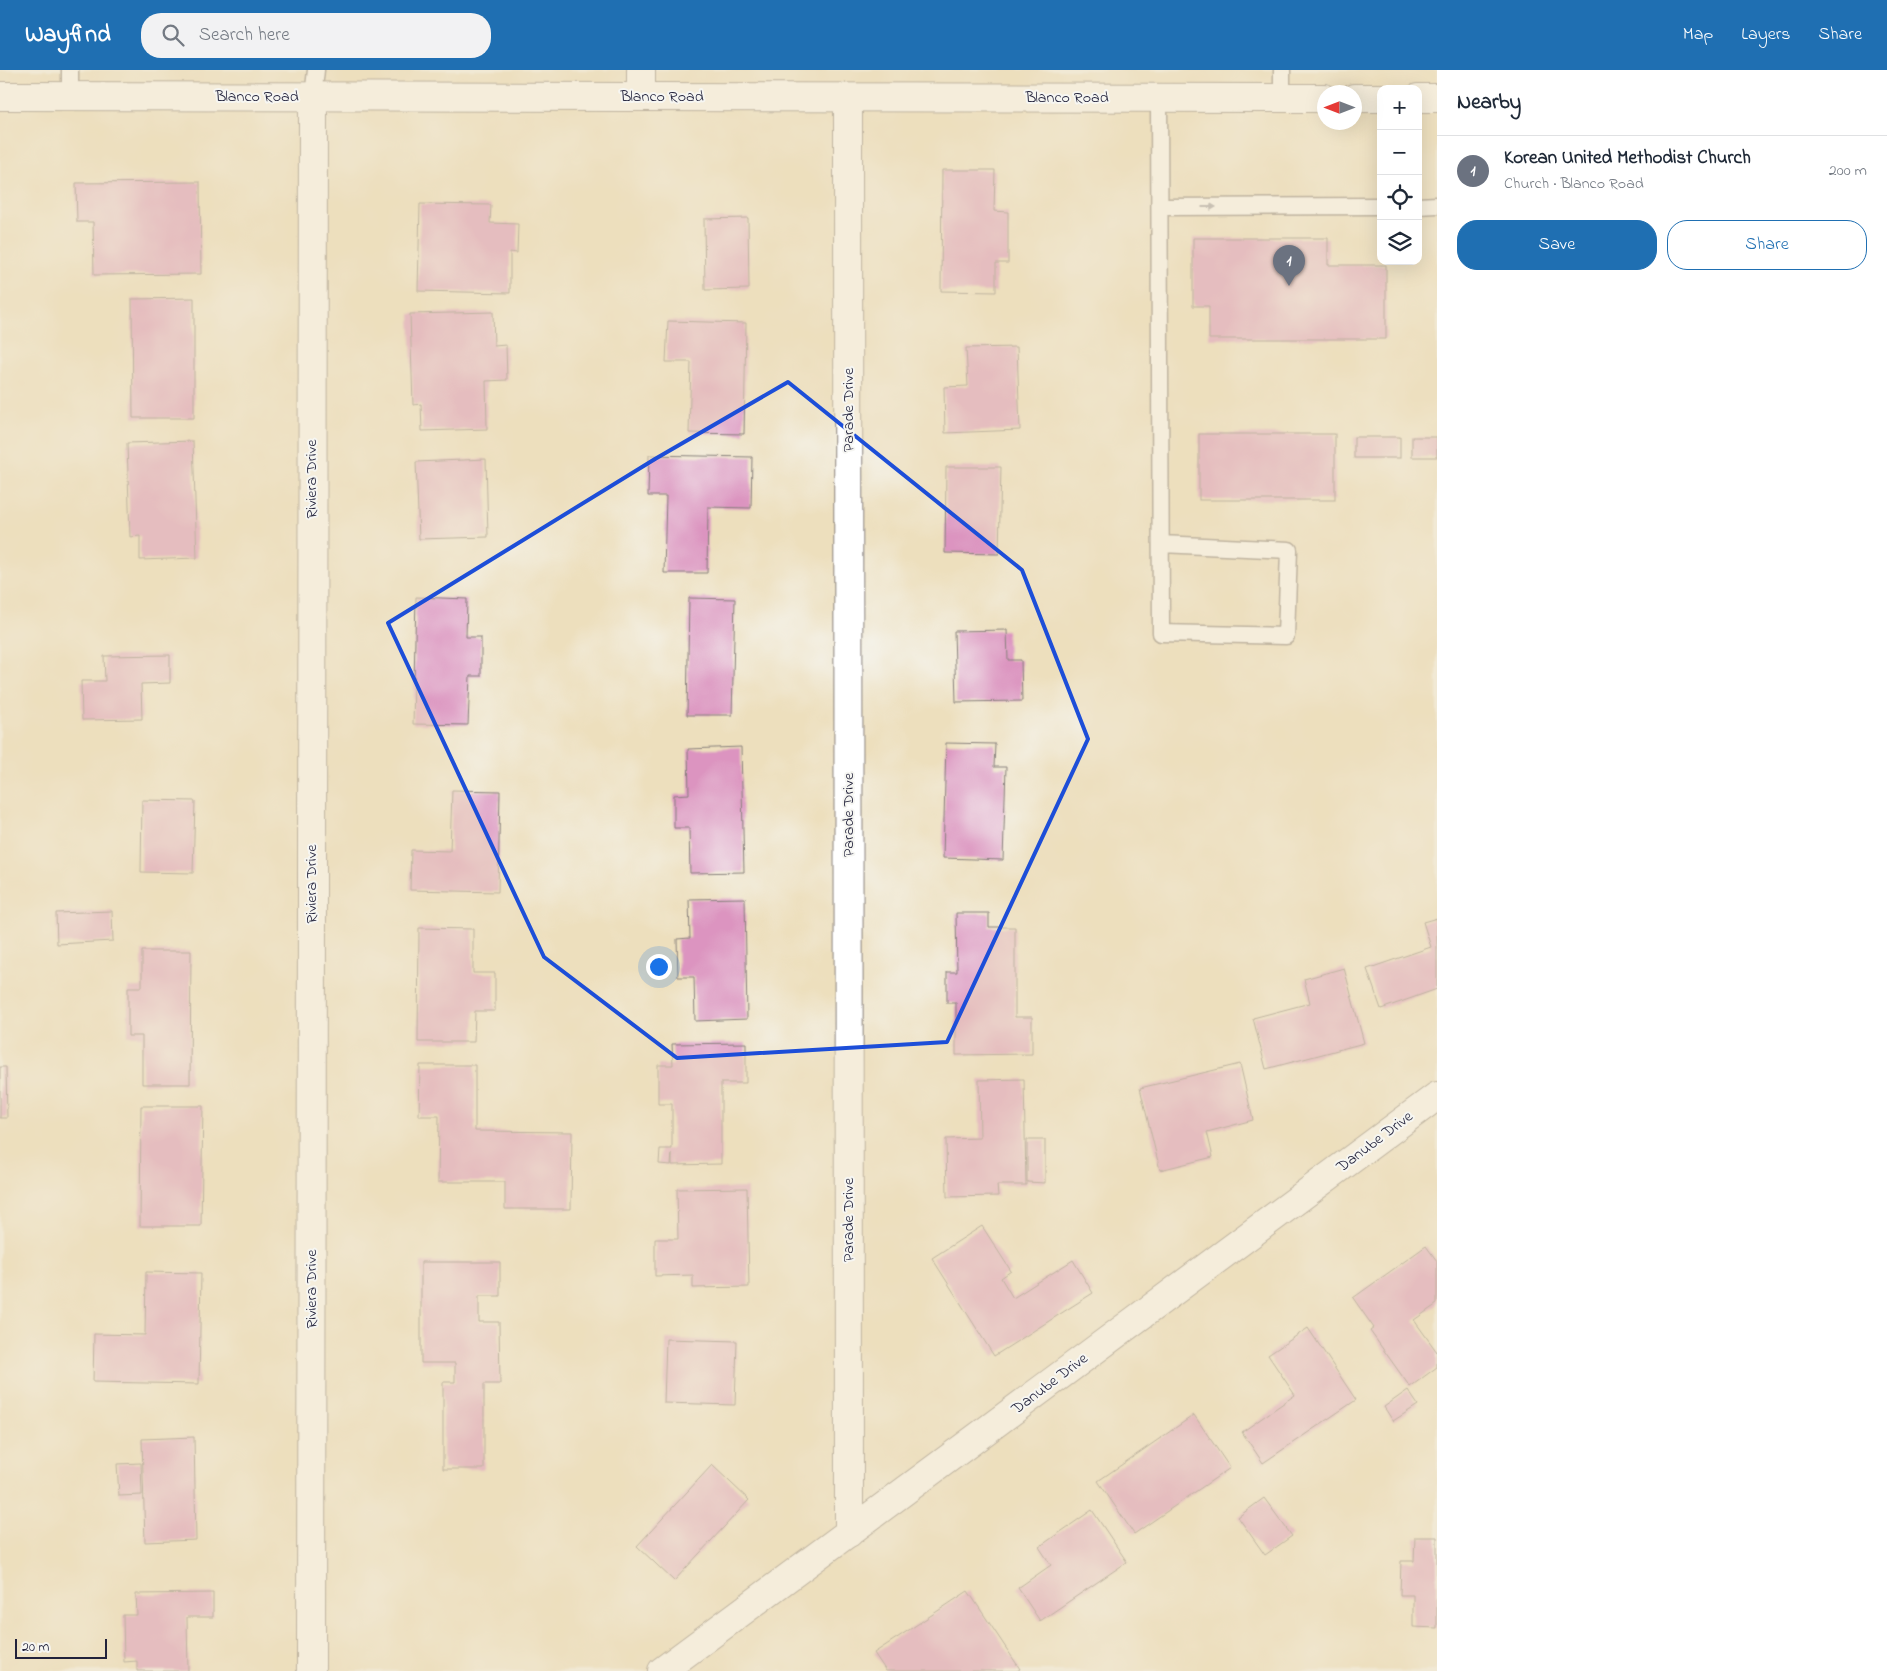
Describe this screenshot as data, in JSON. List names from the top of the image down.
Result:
{
  "streets": {
    "street": [
      "Blanco Road",
      "Parade Drive",
      "Riviera Drive",
      "Danube Drive"
    ]
  },
  "crossings": [
    ["Blanco Road", "Parade Drive"],
    ["Blanco Road", "Riviera Drive"],
    ["Parade Drive", "Danube Drive"]
  ],
  "scale_bar": "20 m",
  "north": "left",
  "page": {
    "header": "Wayfind",
    "search": "Search here",
    "nav": ["Map", "Layers", "Share"],
    "heading": "Nearby",
    "map_buttons": ["+", "−"],
    "list": [
      {
        "mark": "1",
        "name": "Korean United Methodist Church",
        "note": "Church · Blanco Road",
        "value": "200 m"
      }
    ],
    "buttons": ["Save", "Share"],
    "pins": "1",
    "scale": "20 m"
  }
}
